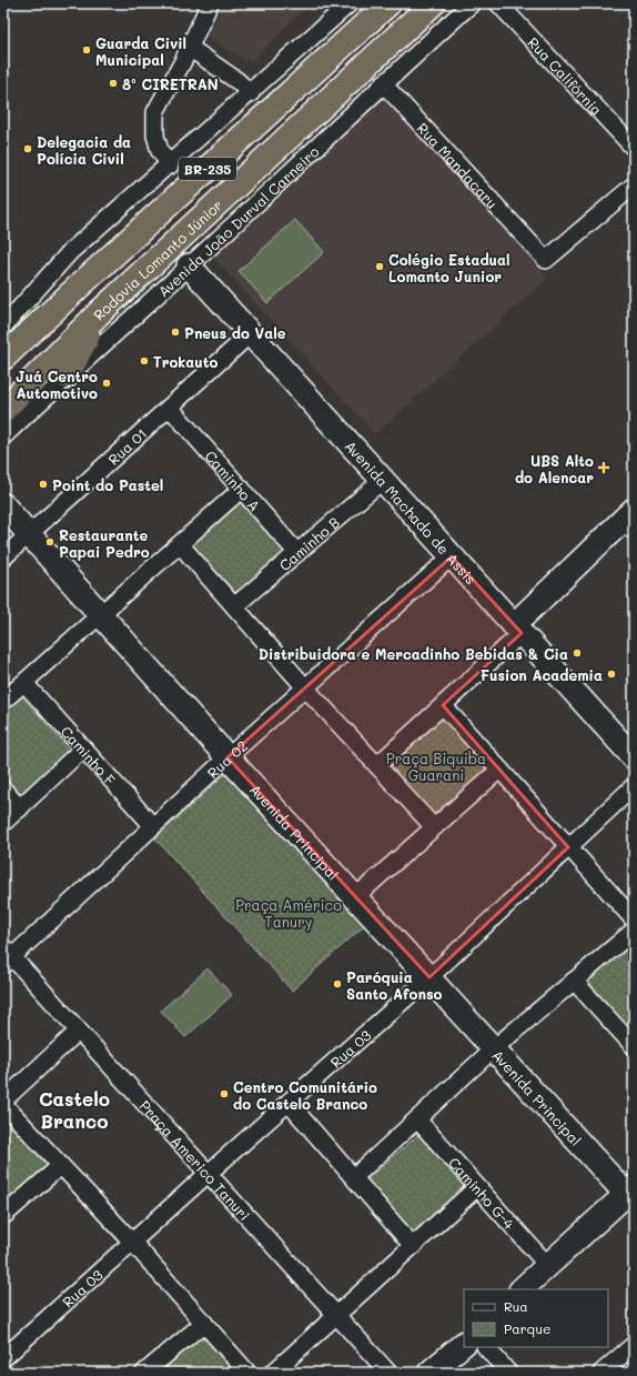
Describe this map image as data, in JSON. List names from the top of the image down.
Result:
{
  "streets": {
    "highway": ["BR-235", "Rodovia Lomanto Júnior"],
    "street": [
      "Rua Califórnia",
      "Rua Mandacaru",
      "Avenida João Durval Carneiro",
      "Rua 01",
      "Caminho A",
      "Avenida Machado de Assis",
      "Caminho B",
      "Caminho F",
      "Rua 02",
      "Avenida Principal",
      "Rua 03",
      "Praça Americo Tanuri",
      "Caminho G-4"
    ]
  },
  "crossings": [
    ["Rua Mandacaru", "Avenida João Durval Carneiro"],
    ["Avenida João Durval Carneiro", "Avenida Machado de Assis"],
    ["Rua 01", "Caminho A"],
    ["Rua 01", "Avenida Machado de Assis"],
    ["Rua 01", "Avenida Principal"],
    ["Caminho A", "Caminho B"],
    ["Avenida Machado de Assis", "Caminho B"],
    ["Avenida Machado de Assis", "Rua 02"],
    ["Caminho F", "Rua 02"],
    ["Rua 02", "Avenida Principal"],
    ["Rua 02", "Praça Americo Tanuri"],
    ["Avenida Principal", "Rua 03"],
    ["Rua 03", "Praça Americo Tanuri"]
  ],
  "districts": ["Castelo Branco"],
  "parks": ["Praça Biquiba Guarani", "Praça Américo Tanury"],
  "places": {
    "other": [
      "Guarda Civil Municipal",
      "8º CIRETRAN",
      "Delegacia da Polícia Civil",
      "Colégio Estadual Lomanto Junior",
      "Pneus do Vale",
      "Trokauto",
      "Juá Centro Automotivo",
      "Point do Pastel",
      "Restaurante Papai Pedro",
      "Distribuidora e Mercadinho Bebidas & Cia",
      "Fusion Academia",
      "Paróquia Santo Afonso",
      "Centro Comunitário do Castelo Branco"
    ],
    "health": ["UBS Alto do Alencar"]
  },
  "legend": ["Rua", "Parque"]
}
